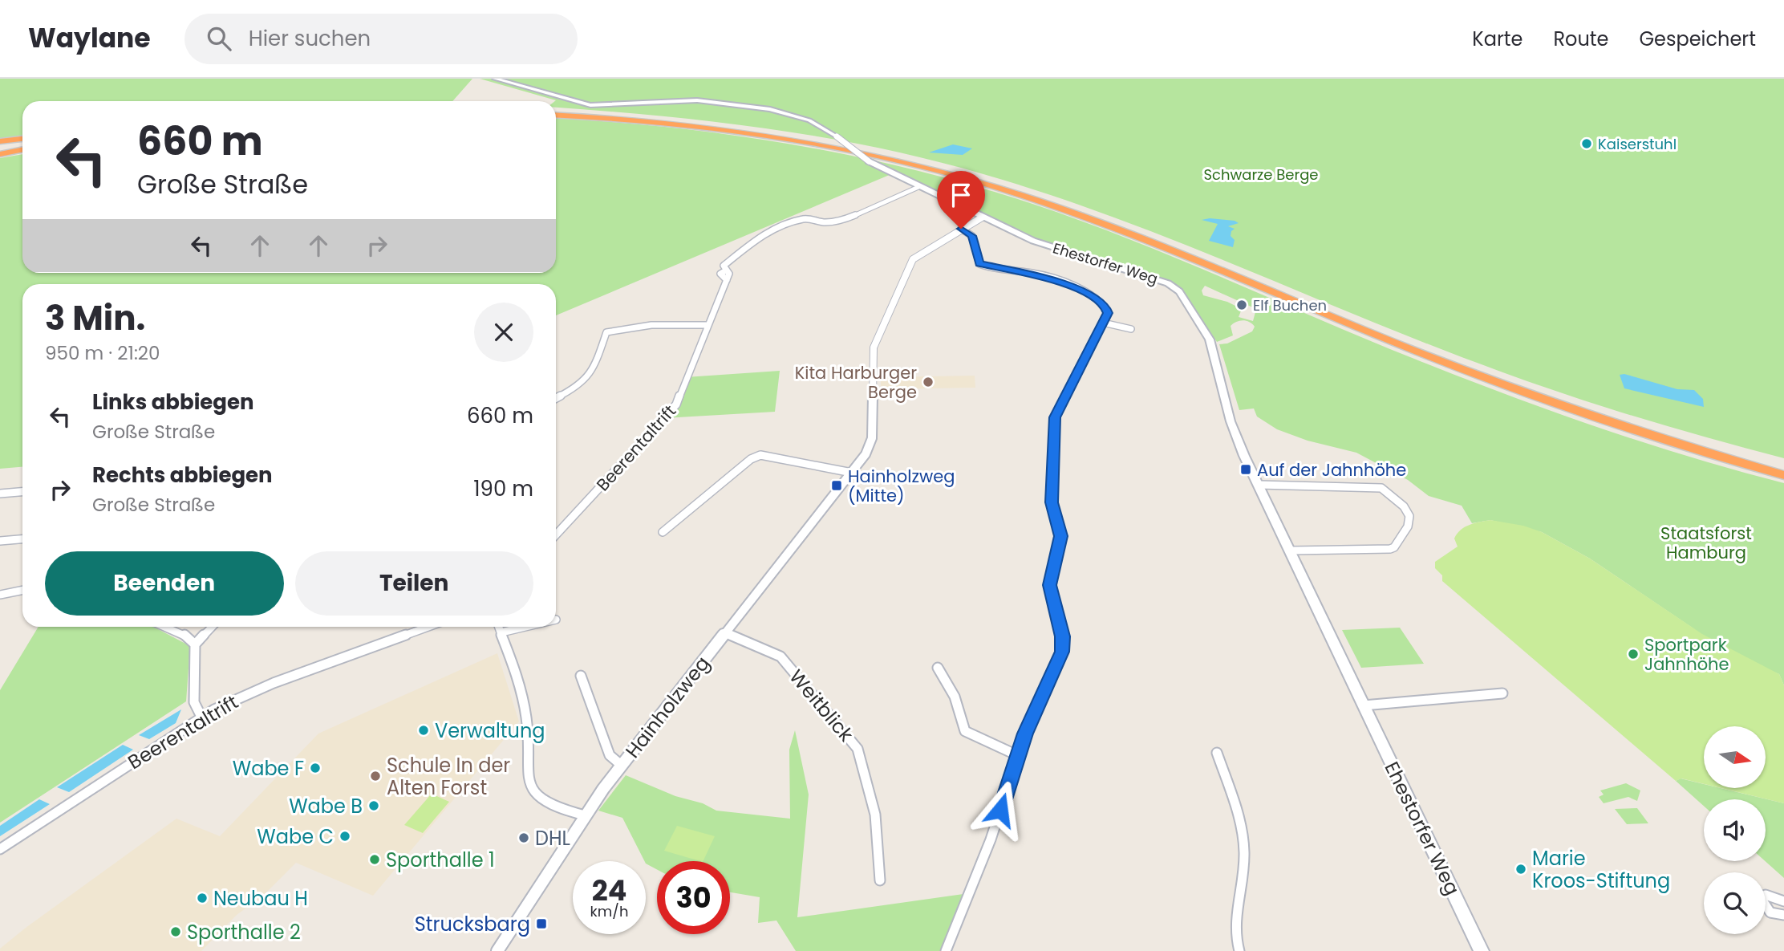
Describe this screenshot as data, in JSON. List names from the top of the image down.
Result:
{
  "streets": {
    "main road": ["Ehestorfer Weg"],
    "street": ["Beerentaltrift", "Weitblick", "Hainholzweg"]
  },
  "crossings": [
    ["Ehestorfer Weg", "Beerentaltrift"],
    ["Ehestorfer Weg", "Hainholzweg"],
    ["Weitblick", "Hainholzweg"]
  ],
  "parks": ["Schwarze Berge", "Staatsforst Hamburg"],
  "places": {
    "other": [
      "Kaiserstuhl",
      "Elf Buchen",
      "Kita Harburger Berge",
      "Sportpark Jahnhöhe",
      "Verwaltung",
      "Wabe F",
      "Schule In der Alten Forst",
      "Wabe B",
      "Wabe C",
      "DHL",
      "Sporthalle 1",
      "Marie Kroos-Stiftung",
      "Neubau H",
      "Sporthalle 2"
    ],
    "transit": ["Auf der Jahnhöhe", "Hainholzweg (Mitte)", "Strucksbarg"]
  },
  "north": "right",
  "page": {
    "header": "Waylane",
    "search": "Hier suchen",
    "nav": ["Karte", "Route", "Gespeichert"],
    "turn": ["660 m", "Große Straße"],
    "heading": ["3 Min.", "950 m · 21:20"],
    "list": [
      {
        "name": "Links abbiegen",
        "note": "Große Straße",
        "value": "660 m"
      },
      {
        "name": "Rechts abbiegen",
        "note": "Große Straße",
        "value": "190 m"
      }
    ],
    "buttons": ["Beenden", "Teilen"],
    "speed": "24 km/h",
    "limit": "30"
  }
}
